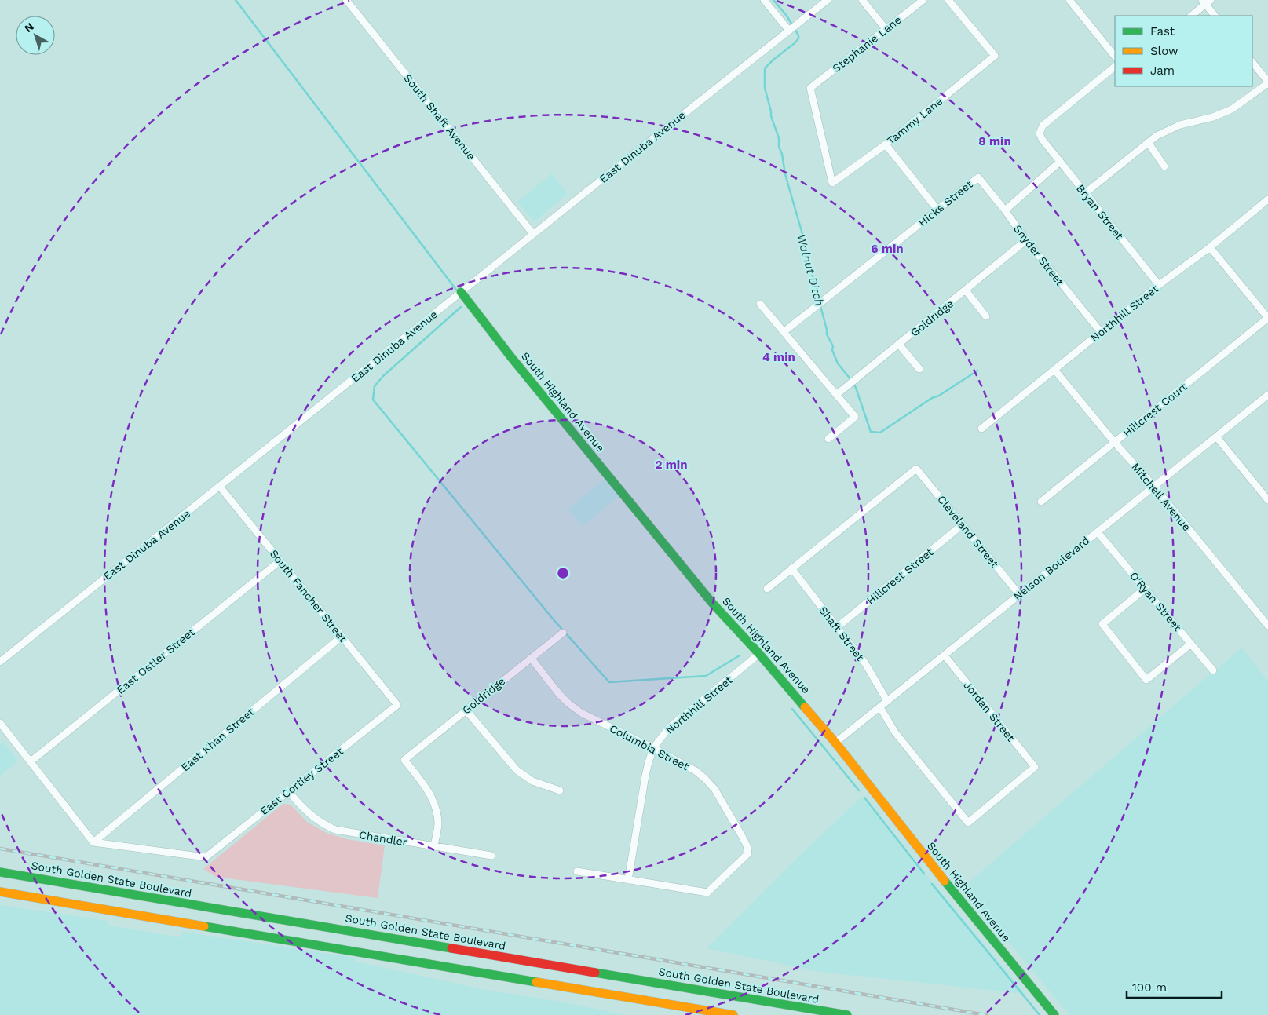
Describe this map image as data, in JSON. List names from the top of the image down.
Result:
{
  "streets": {
    "main road": ["South Highland Avenue", "South Golden State Boulevard"],
    "street": [
      "Stephanie Lane",
      "South Shaft Avenue",
      "Tammy Lane",
      "East Dinuba Avenue",
      "Hicks Street",
      "Bryan Street",
      "Snyder Street",
      "Northhill Street",
      "Goldridge",
      "Hillcrest Court",
      "Mitchell Avenue",
      "Cleveland Street",
      "Nelson Boulevard",
      "Hillcrest Street",
      "South Fancher Street",
      "O'Ryan Street",
      "Shaft Street",
      "East Ostler Street",
      "Jordan Street",
      "East Khan Street",
      "Columbia Street",
      "East Cortley Street",
      "Chandler"
    ]
  },
  "crossings": [
    ["Stephanie Lane", "Tammy Lane"],
    ["South Shaft Avenue", "East Dinuba Avenue"],
    ["East Dinuba Avenue", "South Highland Avenue"],
    ["East Dinuba Avenue", "South Fancher Street"],
    ["Hicks Street", "Snyder Street"],
    ["Bryan Street", "Northhill Street"],
    ["Snyder Street", "Northhill Street"],
    ["Snyder Street", "Goldridge"],
    ["Northhill Street", "South Highland Avenue"],
    ["Northhill Street", "Mitchell Avenue"],
    ["Northhill Street", "Columbia Street"],
    ["Goldridge", "Columbia Street"],
    ["Goldridge", "Chandler"],
    ["South Highland Avenue", "Nelson Boulevard"],
    ["Hillcrest Court", "Mitchell Avenue"],
    ["Mitchell Avenue", "Nelson Boulevard"],
    ["Cleveland Street", "Nelson Boulevard"],
    ["Cleveland Street", "Hillcrest Street"],
    ["Cleveland Street", "Shaft Street"],
    ["Nelson Boulevard", "O'Ryan Street"],
    ["Nelson Boulevard", "Shaft Street"],
    ["Nelson Boulevard", "Jordan Street"],
    ["Hillcrest Street", "Shaft Street"],
    ["South Fancher Street", "East Ostler Street"],
    ["South Fancher Street", "East Khan Street"],
    ["South Fancher Street", "East Cortley Street"],
    ["East Khan Street", "East Cortley Street"],
    ["East Cortley Street", "Chandler"]
  ],
  "water": ["Walnut Ditch"],
  "legend": ["Fast", "Slow", "Jam"],
  "scale_bar": "100 m",
  "north": "top left",
  "rings": [
    "8 min",
    "6 min",
    "4 min",
    "2 min"
  ]
}
